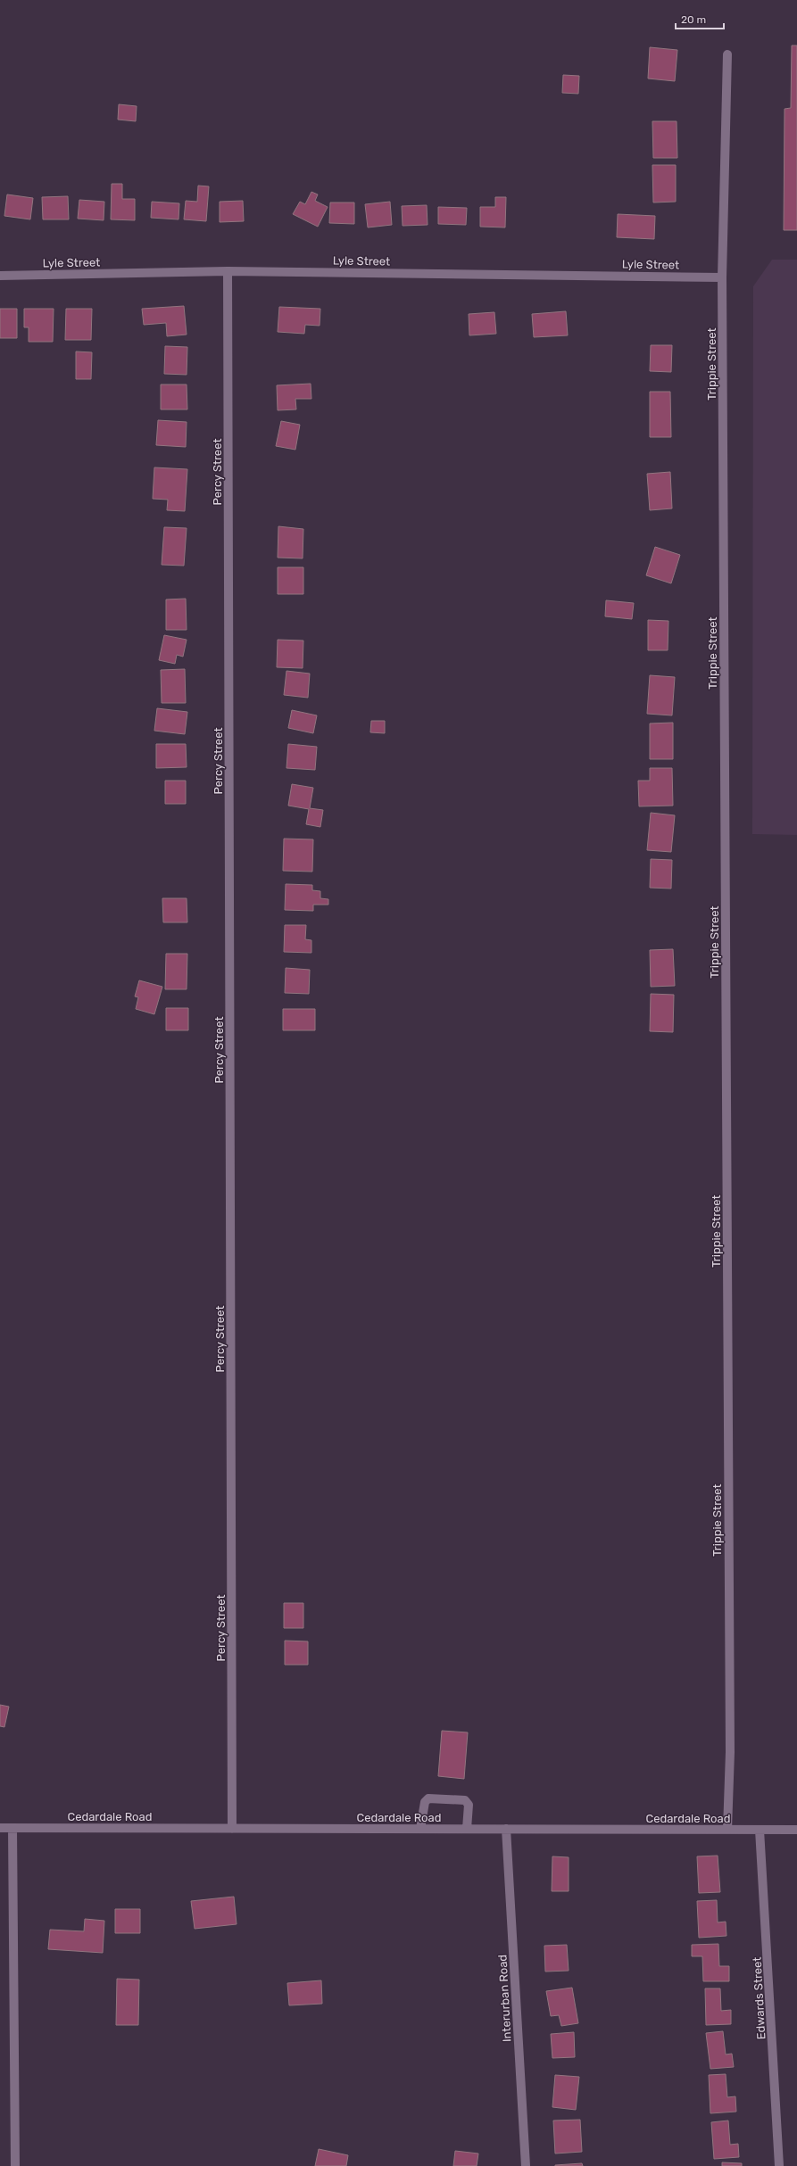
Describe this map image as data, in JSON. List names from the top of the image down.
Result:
{
  "streets": {
    "street": [
      "Lyle Street",
      "Trippie Street",
      "Percy Street",
      "Cedardale Road",
      "Interurban Road",
      "Edwards Street"
    ]
  },
  "crossings": [
    ["Lyle Street", "Trippie Street"],
    ["Lyle Street", "Percy Street"],
    ["Trippie Street", "Cedardale Road"],
    ["Percy Street", "Cedardale Road"],
    ["Cedardale Road", "Interurban Road"],
    ["Cedardale Road", "Edwards Street"]
  ],
  "scale_bar": "20 m"
}
